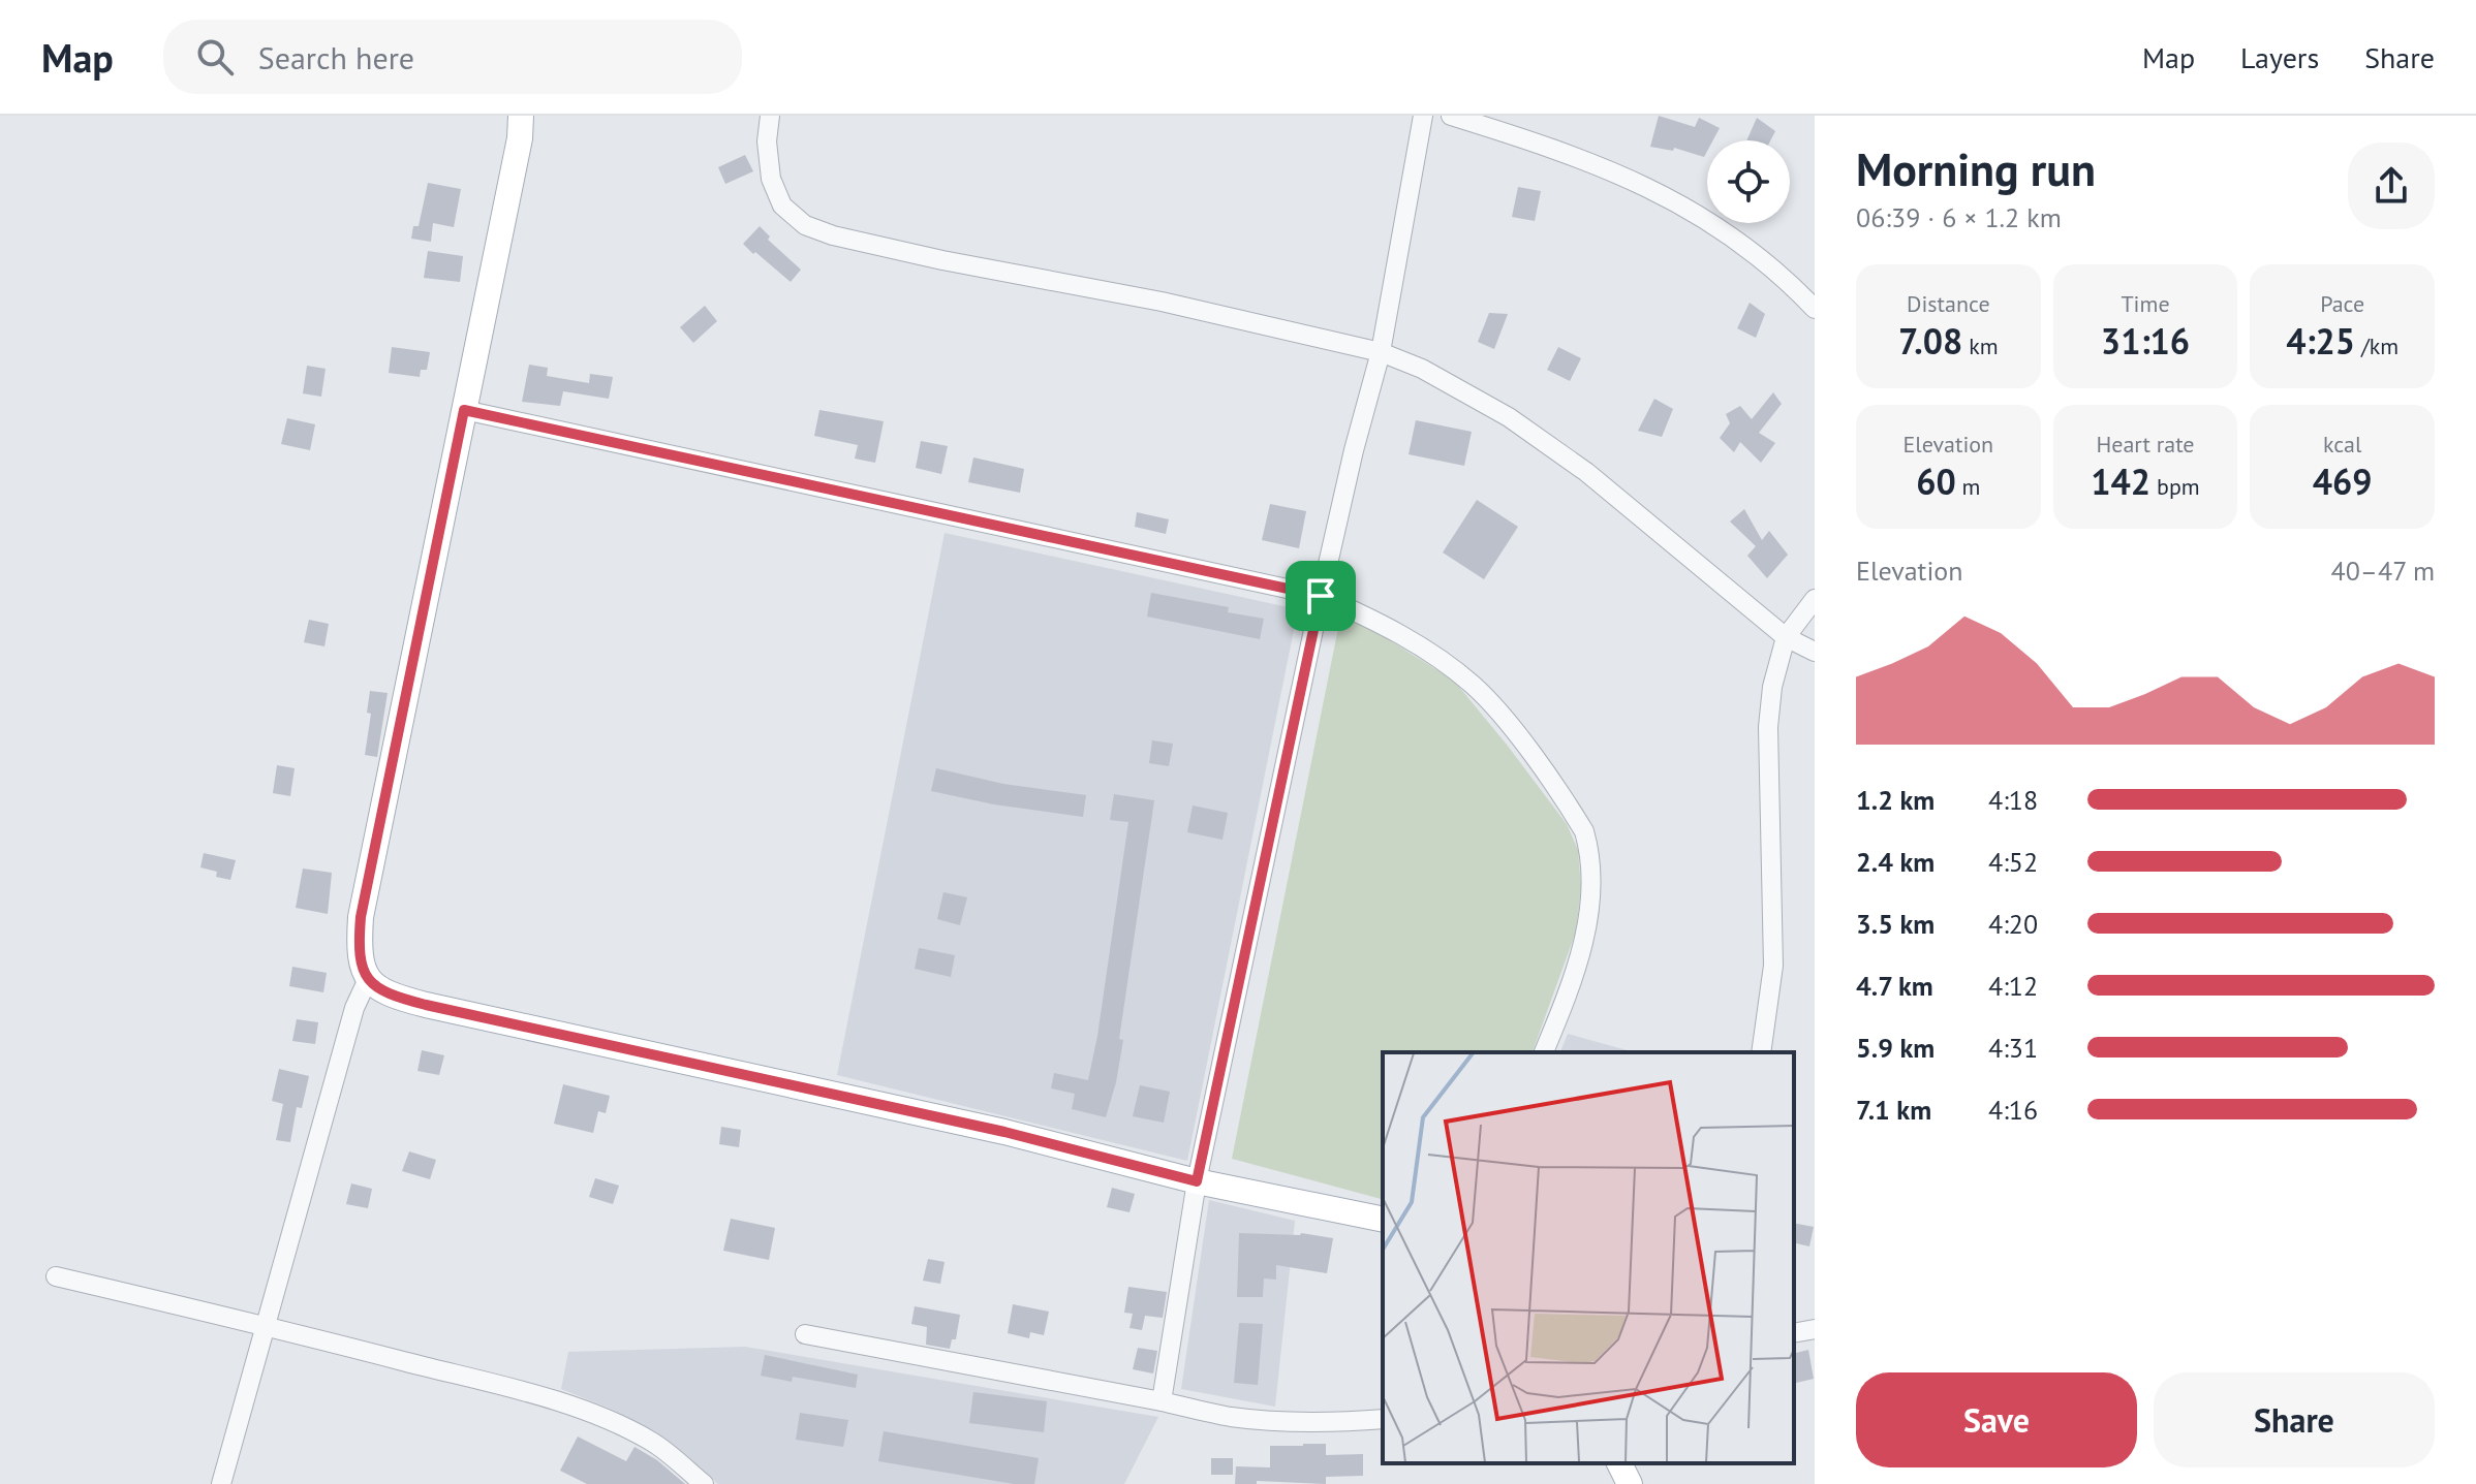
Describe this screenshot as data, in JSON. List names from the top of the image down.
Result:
{
  "page": {
    "header": "Map",
    "search": "Search here",
    "nav": ["Map", "Layers", "Share"],
    "heading": ["Morning run", "06:39 · 6 × 1.2 km"],
    "stats": [
      ["Distance", "7.08 km"],
      ["Time", "31:16"],
      ["Pace", "4:25 /km"],
      ["Elevation", "60 m"],
      ["Heart rate", "142 bpm"],
      ["kcal", "469"]
    ],
    "chart": ["Elevation", "40–47 m"],
    "list": [
      {
        "name": "1.2 km",
        "note": "4:18"
      },
      {
        "name": "2.4 km",
        "note": "4:52"
      },
      {
        "name": "3.5 km",
        "note": "4:20"
      },
      {
        "name": "4.7 km",
        "note": "4:12"
      },
      {
        "name": "5.9 km",
        "note": "4:31"
      },
      {
        "name": "7.1 km",
        "note": "4:16"
      }
    ],
    "buttons": ["Save", "Share"]
  }
}
